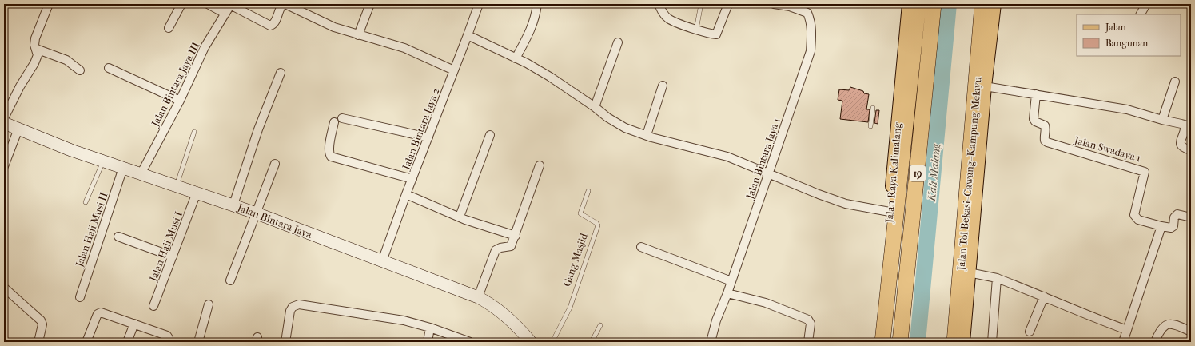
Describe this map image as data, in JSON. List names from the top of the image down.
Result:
{
  "streets": {
    "highway": ["19", "Jalan Tol Bekasi–Cawang–Kampung Melayu"],
    "main road": ["Jalan Raya Kalimalang"],
    "street": [
      "Jalan Bintara Jaya III",
      "Jalan Bintara Jaya 2",
      "Jalan Swadaya 1",
      "Jalan Bintara Jaya 1",
      "Jalan Bintara Jaya",
      "Jalan Haji Musi II",
      "Jalan Haji Musi I"
    ],
    "lane": ["Gang Masjid"]
  },
  "crossings": [
    ["Jalan Bintara Jaya III", "Jalan Bintara Jaya"],
    ["Jalan Bintara Jaya 2", "Jalan Bintara Jaya"],
    ["Jalan Bintara Jaya", "Jalan Haji Musi II"],
    ["Jalan Bintara Jaya", "Jalan Haji Musi I"]
  ],
  "water": ["Kali Malang"],
  "legend": ["Jalan", "Bangunan"]
}
